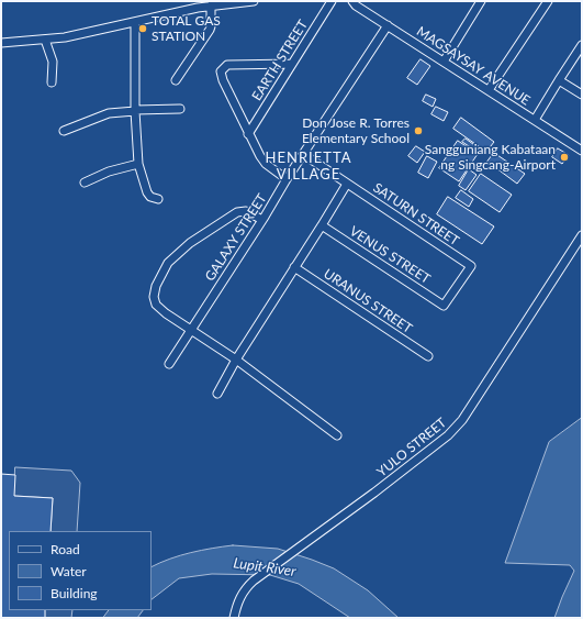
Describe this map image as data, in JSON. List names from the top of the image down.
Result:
{
  "streets": {
    "street": [
      "EARTH STREET",
      "MAGSAYSAY AVENUE",
      "SATURN STREET",
      "GALAXY STREET",
      "VENUS STREET",
      "URANUS STREET",
      "YULO STREET"
    ]
  },
  "crossings": [
    ["MAGSAYSAY AVENUE", "GALAXY STREET"],
    ["SATURN STREET", "GALAXY STREET"],
    ["SATURN STREET", "VENUS STREET"]
  ],
  "districts": ["HENRIETTA VILLAGE"],
  "water": ["Lupit River"],
  "places": ["TOTAL GAS STATION", "Don Jose R. Torres Elementary School", "Sangguniang Kabataan ng Singcang-Airport"],
  "legend": ["Road", "Water", "Building"]
}
